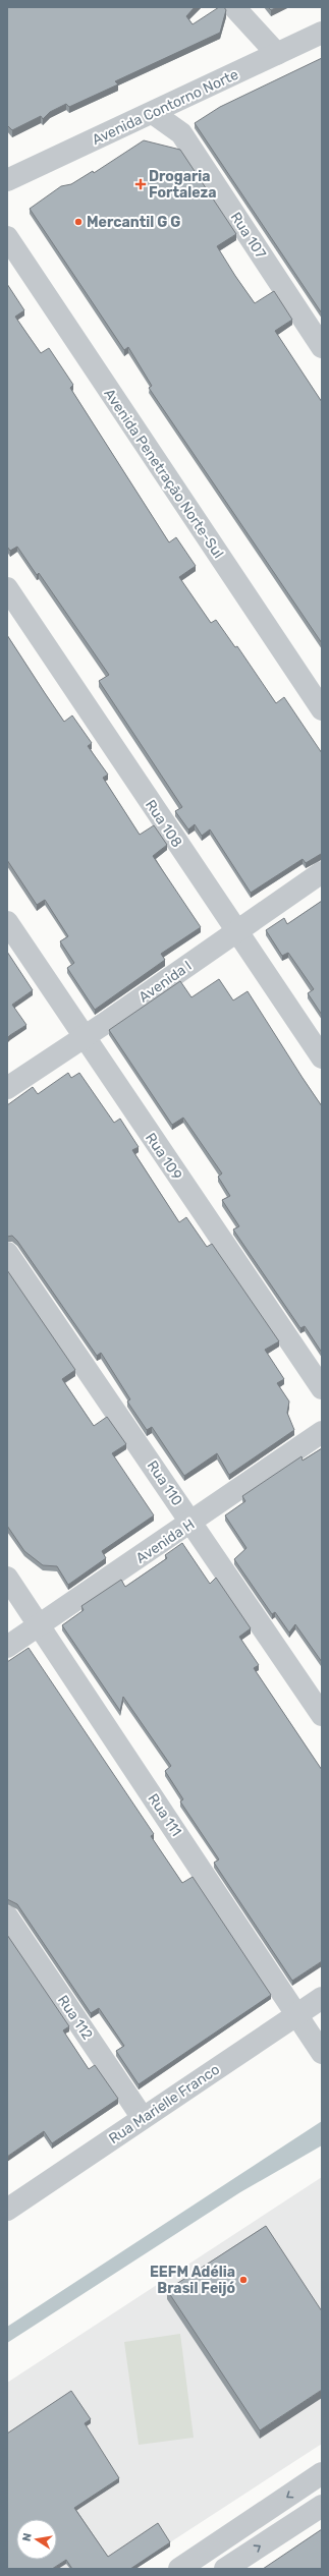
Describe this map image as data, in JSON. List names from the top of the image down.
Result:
{
  "streets": {
    "street": [
      "Avenida Contorno Norte",
      "Rua 107",
      "Avenida Penetração Norte-Sul",
      "Rua 108",
      "Avenida I",
      "Rua 109",
      "Rua 110",
      "Avenida H",
      "Rua 111",
      "Rua 112",
      "Rua Marielle Franco"
    ]
  },
  "crossings": [
    ["Avenida Contorno Norte", "Rua 107"],
    ["Rua 108", "Avenida I"],
    ["Avenida I", "Rua 109"],
    ["Rua 110", "Avenida H"],
    ["Avenida H", "Rua 111"],
    ["Rua 111", "Rua Marielle Franco"],
    ["Rua 112", "Rua Marielle Franco"]
  ],
  "places": {
    "health": ["Drogaria Fortaleza"],
    "other": ["Mercantil G G", "EEFM Adélia Brasil Feijó"]
  },
  "north": "left"
}
